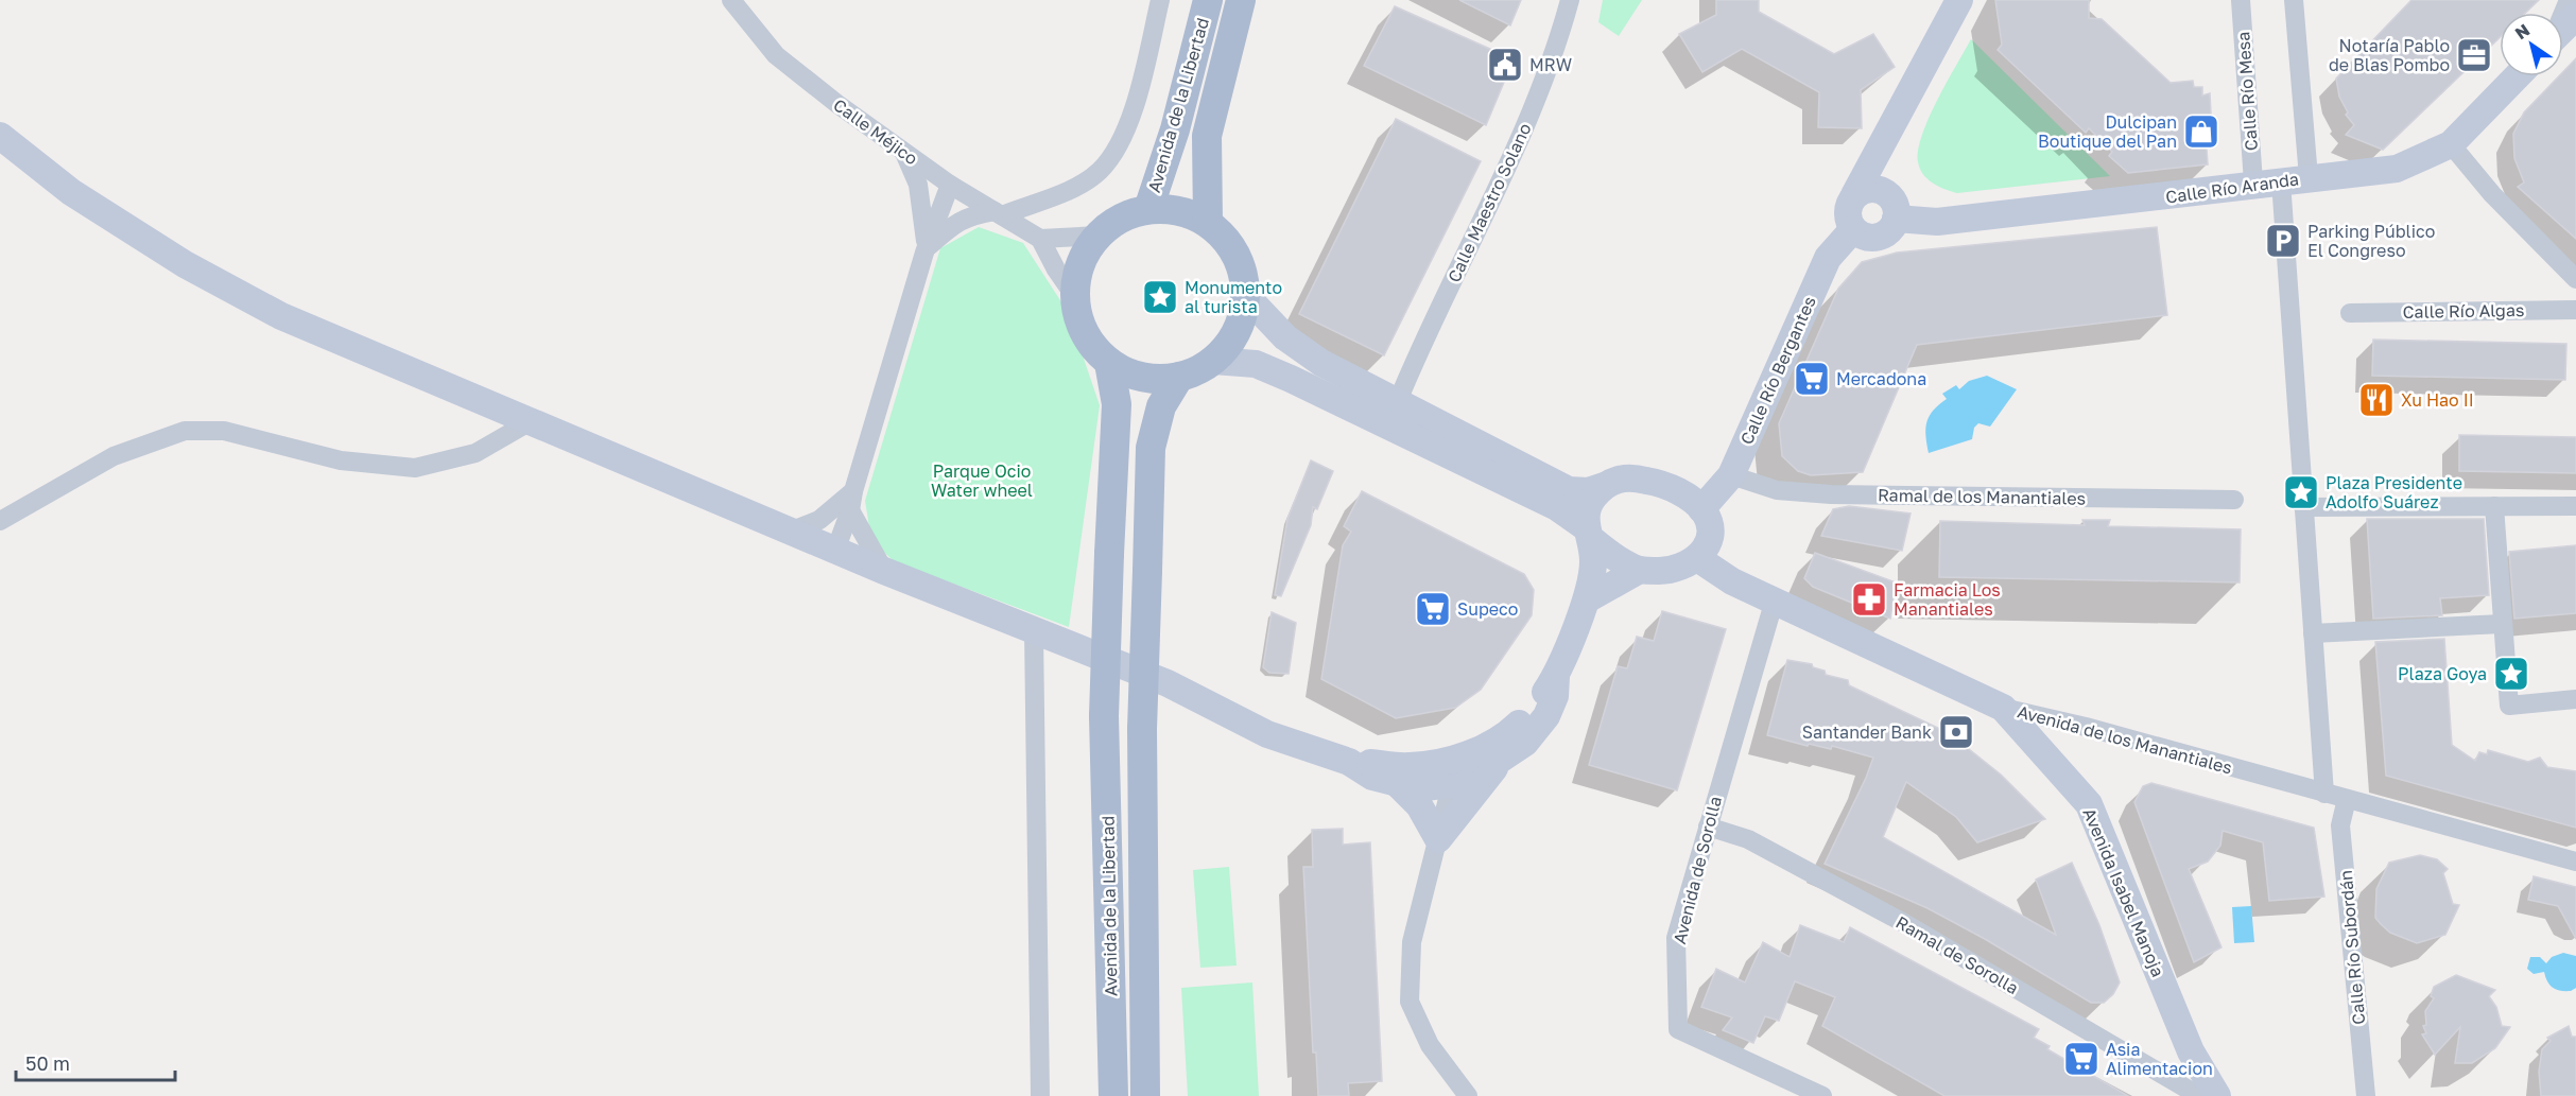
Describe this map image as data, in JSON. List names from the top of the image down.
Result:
{
  "streets": {
    "main road": [
      "Avenida de la Libertad",
      "Calle Río Aranda",
      "Calle Río Bergantes",
      "Avenida de los Manantiales",
      "Avenida Isabel Manoja"
    ],
    "street": [
      "Calle Río Mesa",
      "Calle Méjico",
      "Calle Maestro Solano",
      "Calle Río Algas",
      "Ramal de los Manantiales",
      "Avenida de Sorolla",
      "Calle Río Subordán",
      "Ramal de Sorolla"
    ]
  },
  "crossings": [
    ["Calle Río Mesa", "Calle Río Aranda"],
    ["Calle Río Aranda", "Calle Río Bergantes"],
    ["Calle Río Bergantes", "Ramal de los Manantiales"],
    ["Calle Río Bergantes", "Avenida de los Manantiales"],
    ["Avenida de los Manantiales", "Avenida de Sorolla"],
    ["Avenida de los Manantiales", "Avenida Isabel Manoja"],
    ["Avenida de los Manantiales", "Calle Río Subordán"],
    ["Avenida de Sorolla", "Ramal de Sorolla"]
  ],
  "parks": ["Parque Ocio Water wheel"],
  "places": {
    "office": ["Notaría Pablo de Blas Pombo"],
    "public building": ["MRW"],
    "shop": ["Dulcipan Boutique del Pan"],
    "parking": ["Parking Público El Congreso"],
    "place": ["Monumento al turista", "Plaza Presidente Adolfo Suárez", "Plaza Goya"],
    "supermarket": ["Mercadona", "Supeco", "Asia Alimentacion"],
    "restaurant": ["Xu Hao II"],
    "pharmacy": ["Farmacia Los Manantiales"],
    "bank": ["Santander Bank"]
  },
  "scale_bar": "50 m",
  "north": "top left"
}
